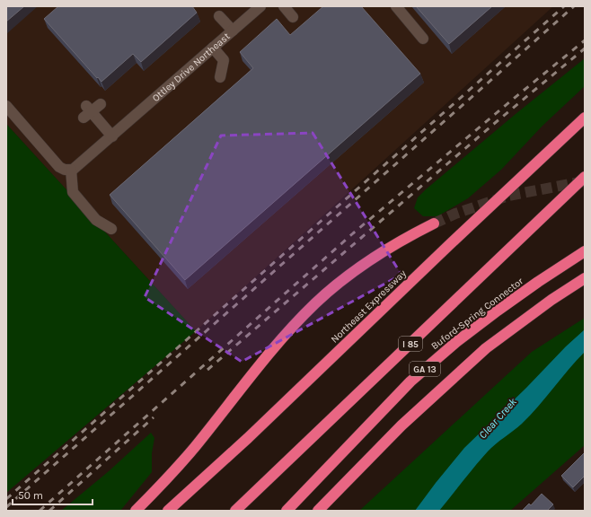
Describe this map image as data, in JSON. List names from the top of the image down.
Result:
{
  "streets": {
    "highway": [
      "Northeast Expressway",
      "Buford-Spring Connector",
      "I 85",
      "GA 13"
    ],
    "street": ["Ottley Drive Northeast"]
  },
  "water": ["Clear Creek"],
  "scale_bar": "50 m"
}
